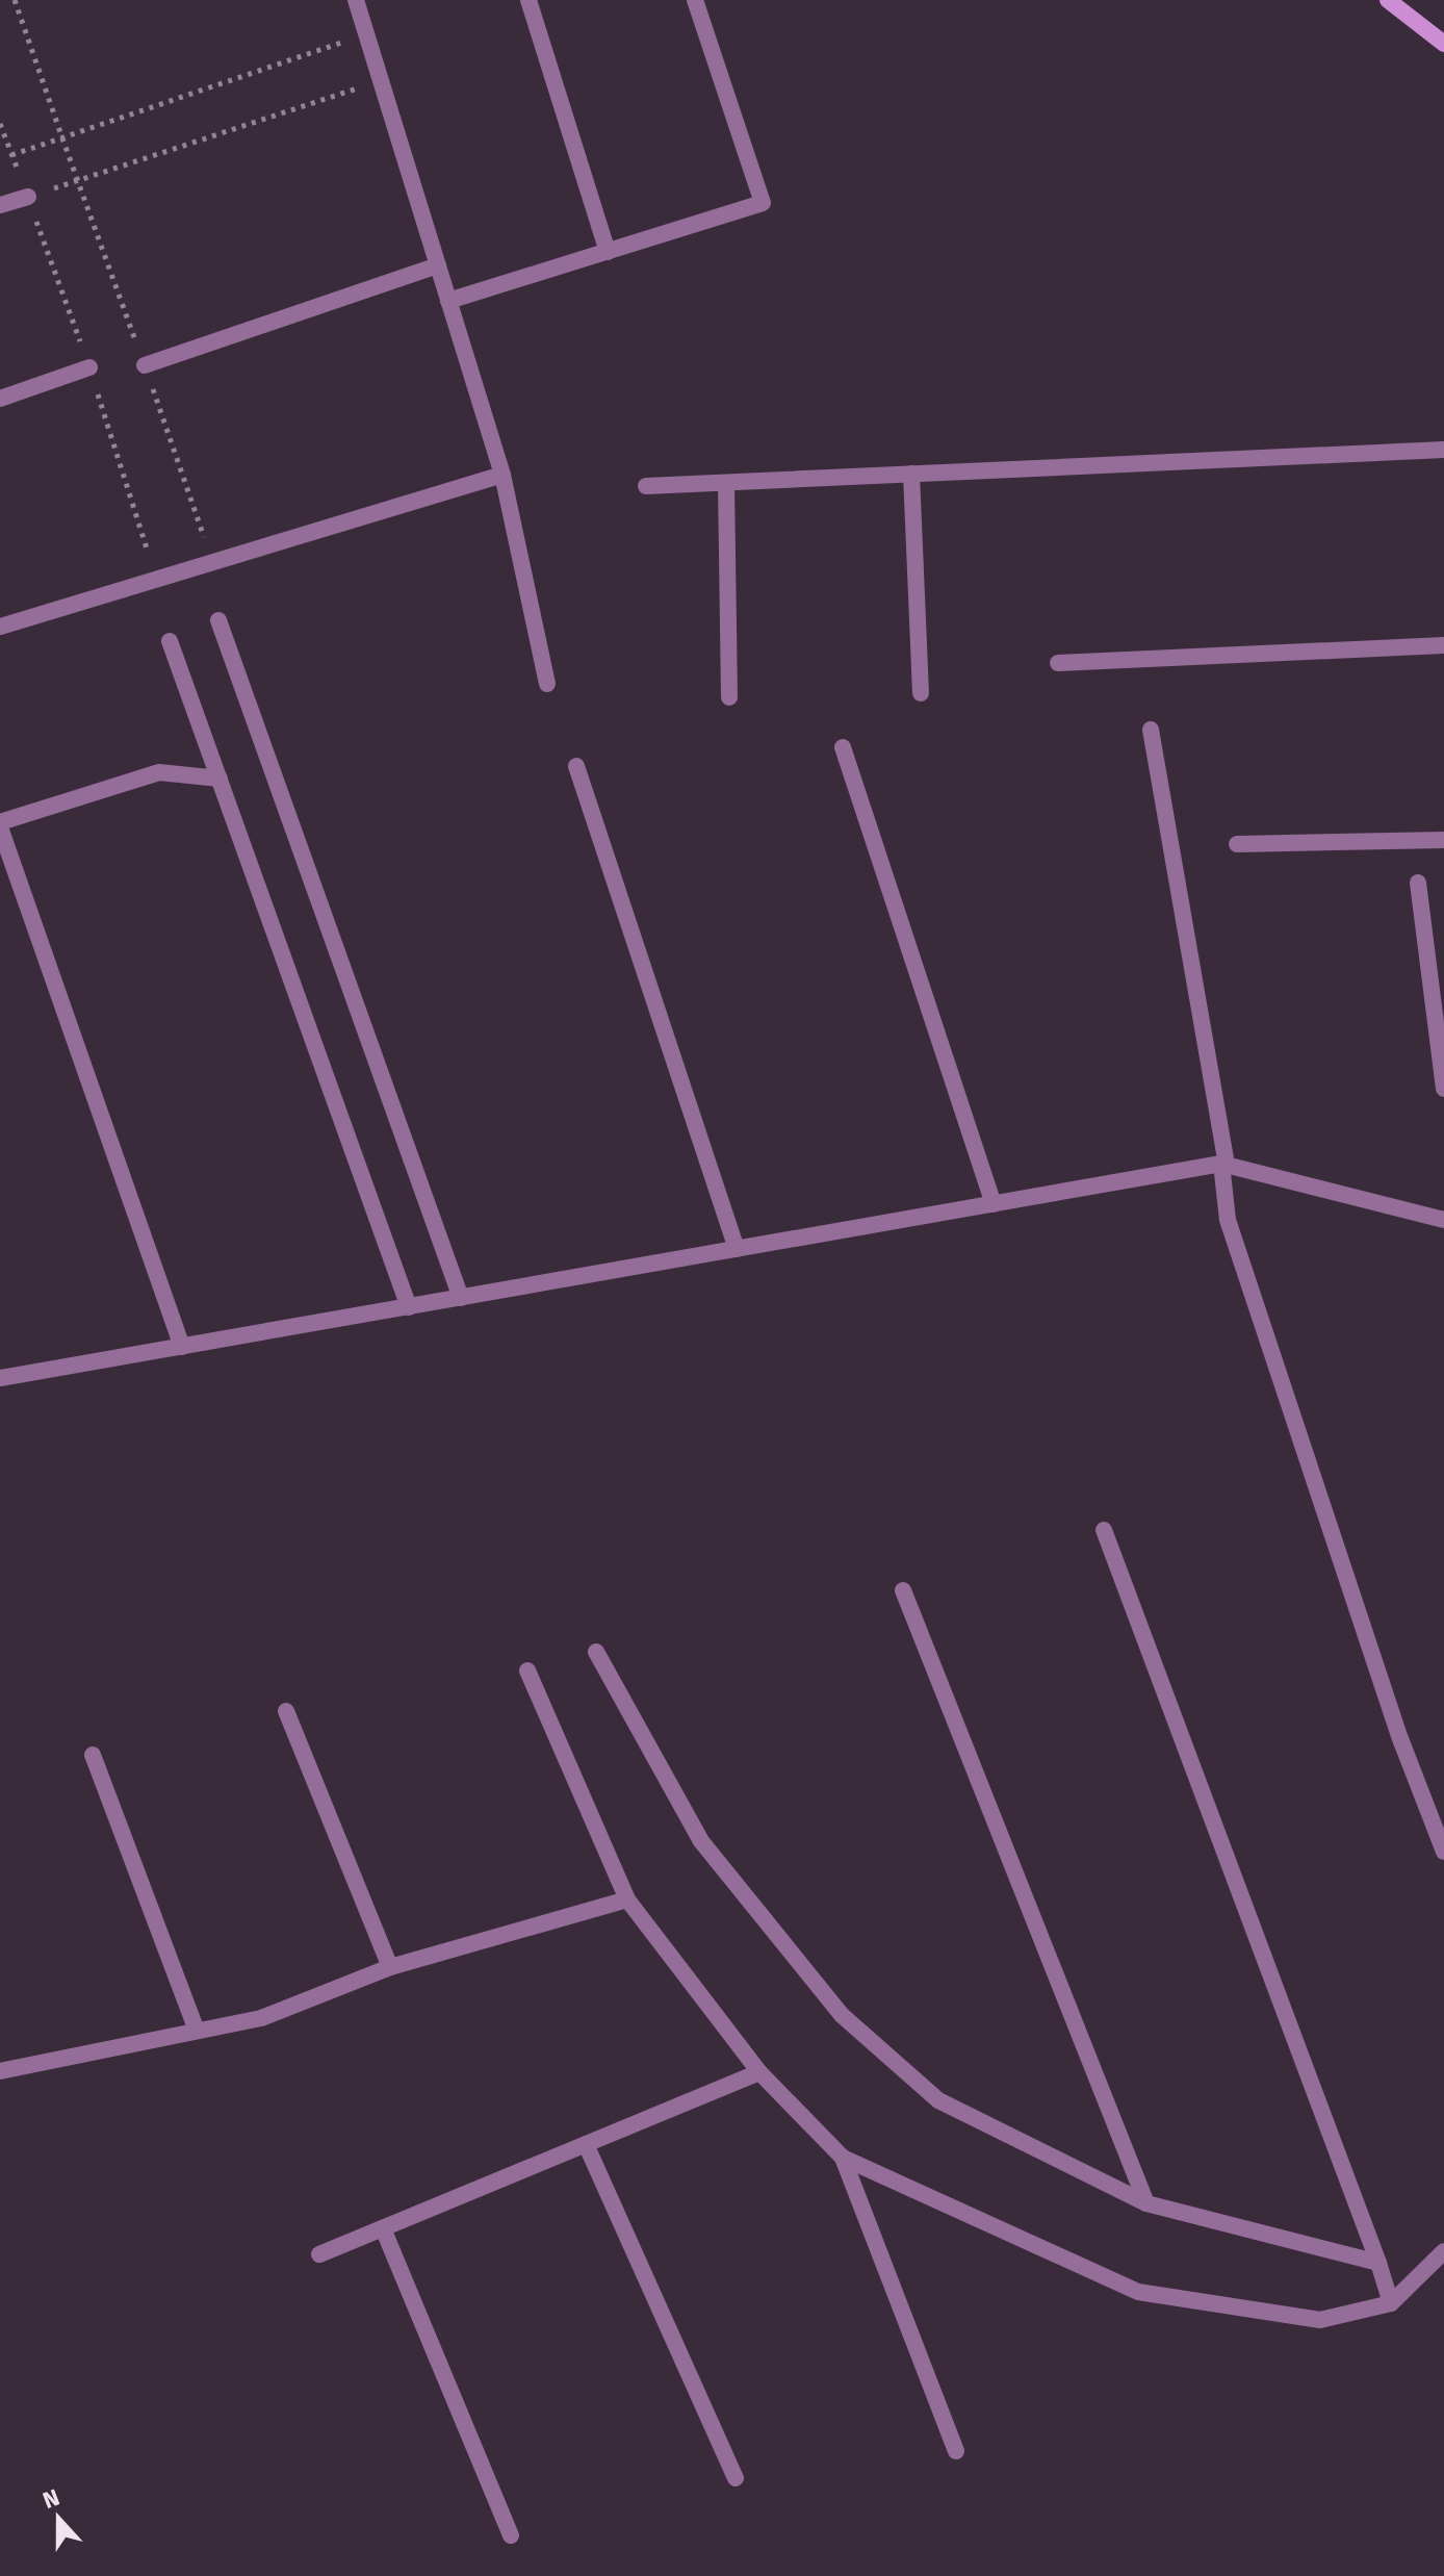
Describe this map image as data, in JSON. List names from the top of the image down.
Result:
{
  "north": "top"
}
